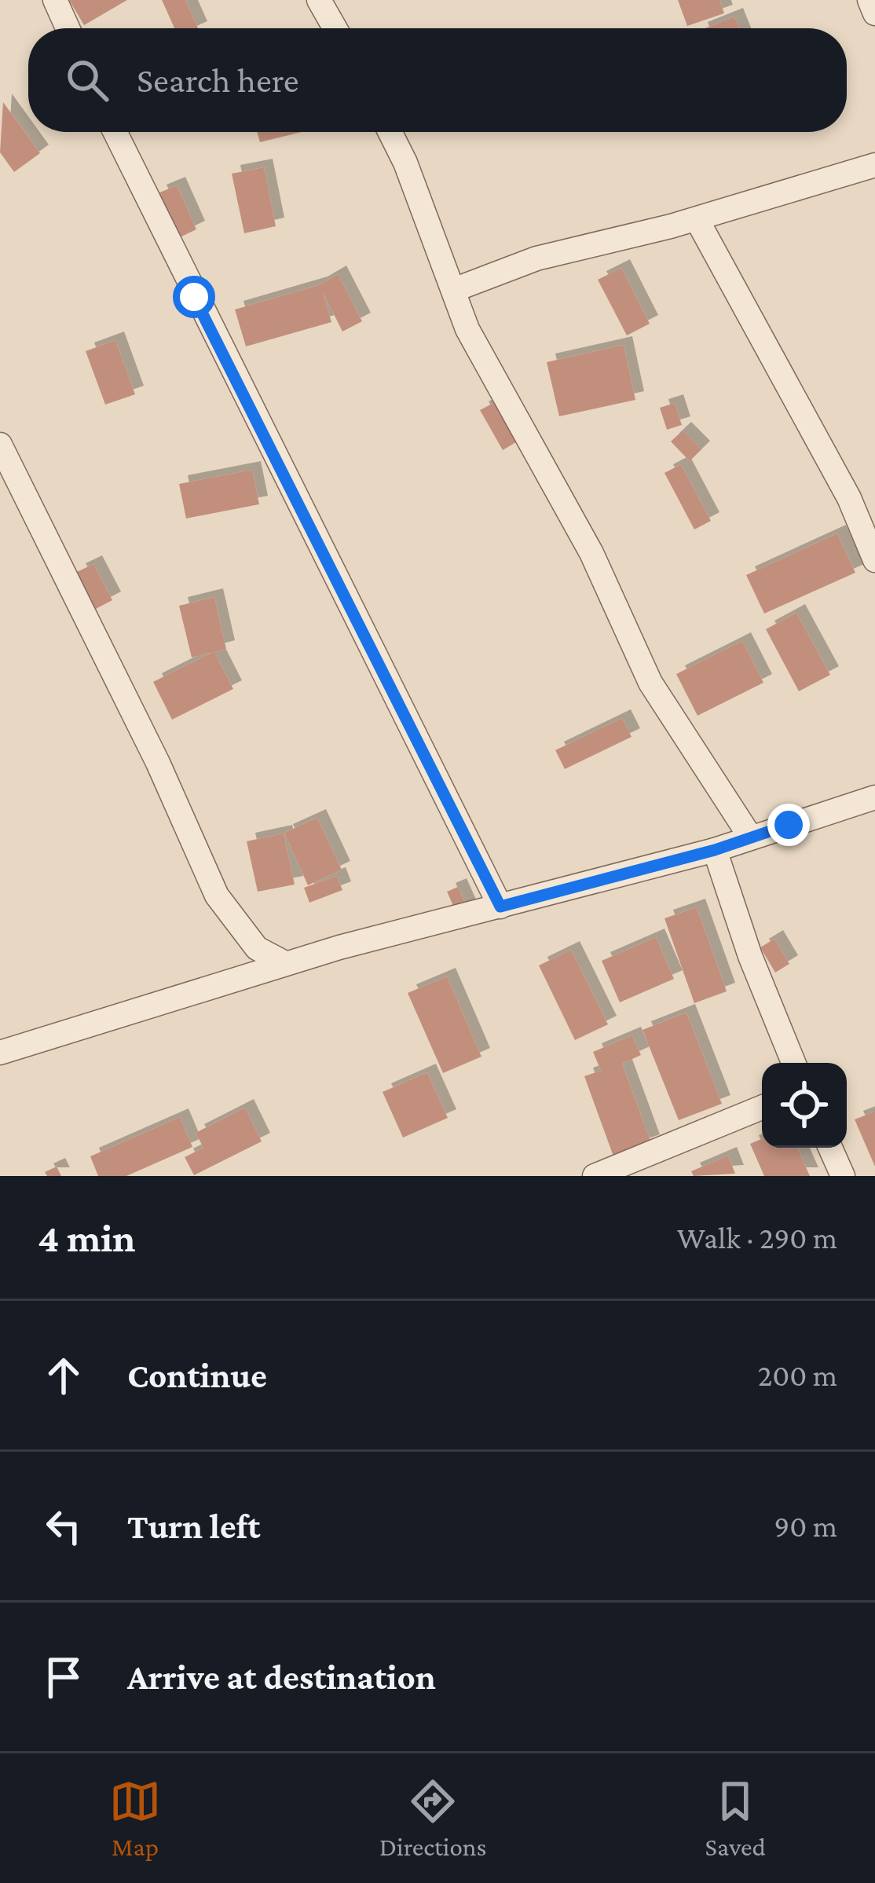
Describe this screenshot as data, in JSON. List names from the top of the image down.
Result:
{
  "page": {
    "search": "Search here",
    "heading": ["4 min", "Walk · 290 m"],
    "list": [
      ["Continue", "200 m"],
      ["Turn left", "90 m"],
      "Arrive at destination"
    ],
    "nav": ["Map", "Directions", "Saved"]
  }
}
